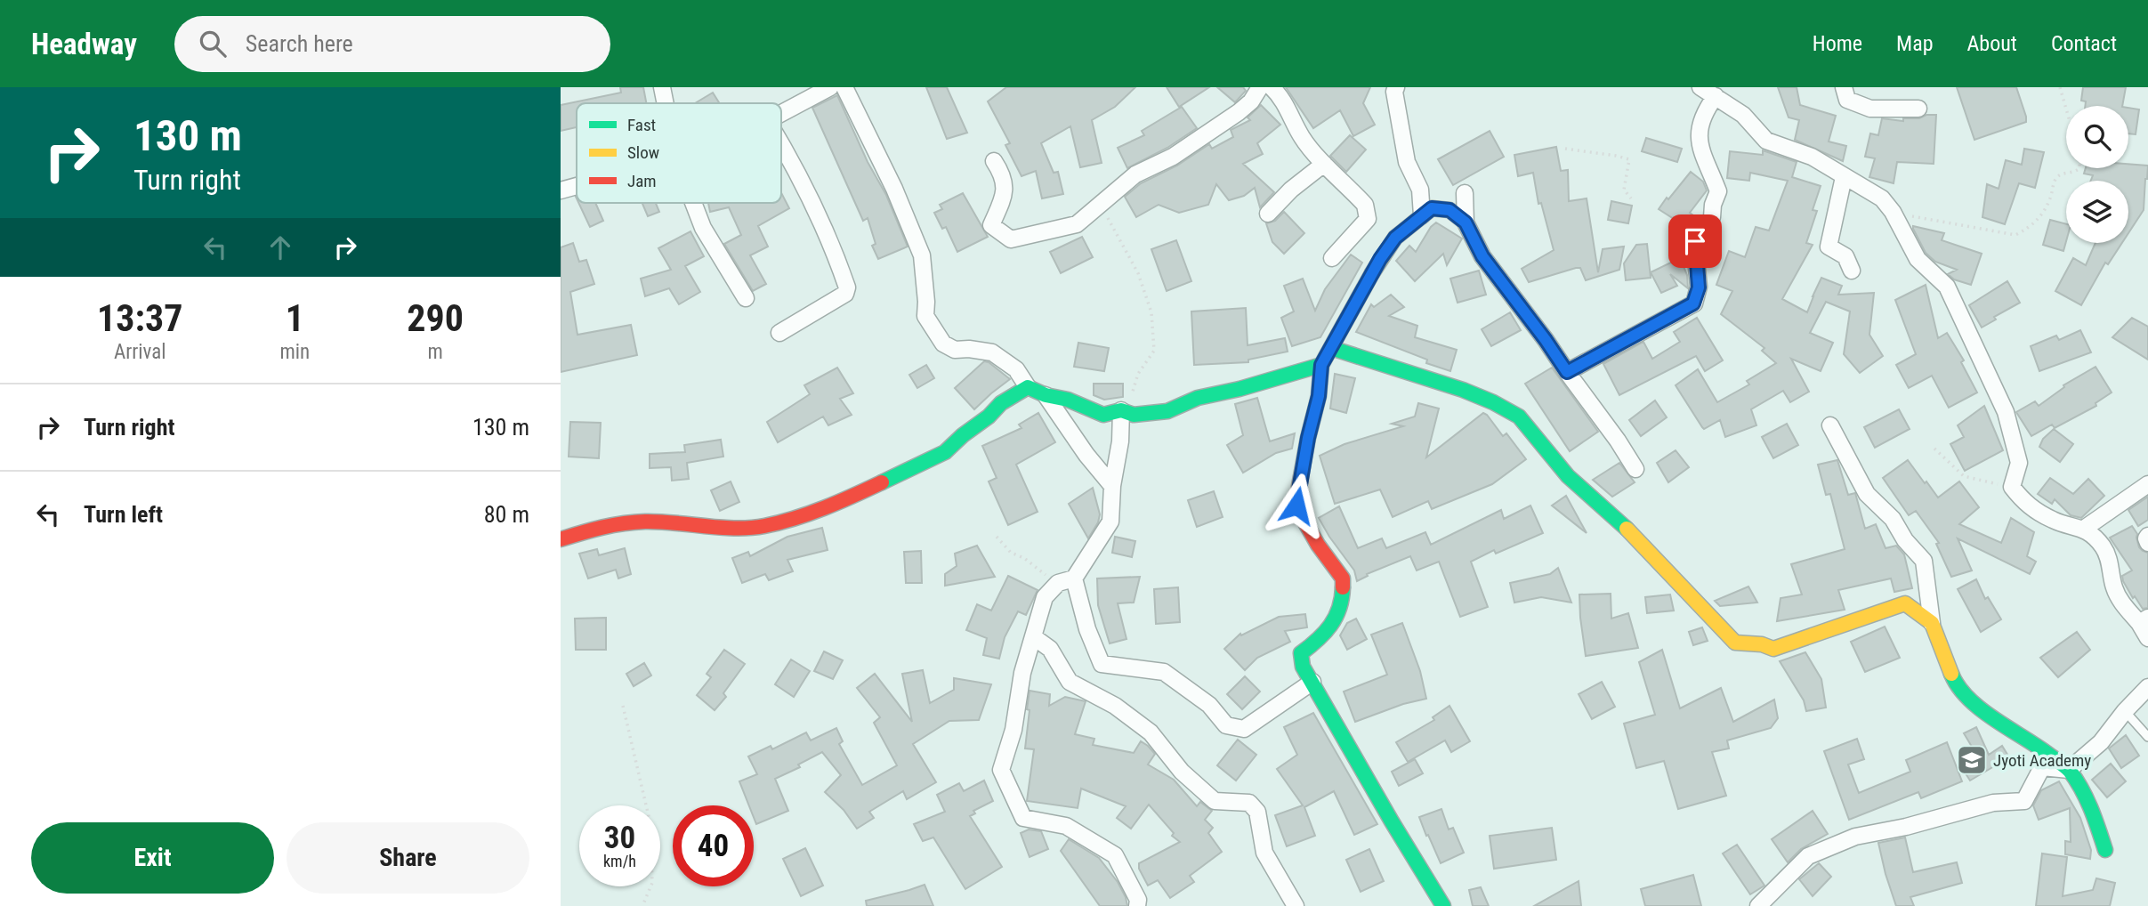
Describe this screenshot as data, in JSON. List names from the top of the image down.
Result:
{
  "places": {
    "school or university": ["Jyoti Academy"]
  },
  "legend": ["Fast", "Slow", "Jam"],
  "page": {
    "header": "Headway",
    "search": "Search here",
    "nav": [
      "Home",
      "Map",
      "About",
      "Contact"
    ],
    "turn": ["130 m", "Turn right"],
    "eta": [
      "13:37",
      "Arrival",
      "1",
      "min",
      "290",
      "m"
    ],
    "list": [
      {
        "name": "Turn right",
        "value": "130 m"
      },
      {
        "name": "Turn left",
        "value": "80 m"
      }
    ],
    "speed": "30 km/h",
    "limit": "40",
    "buttons": ["Exit", "Share"]
  }
}
